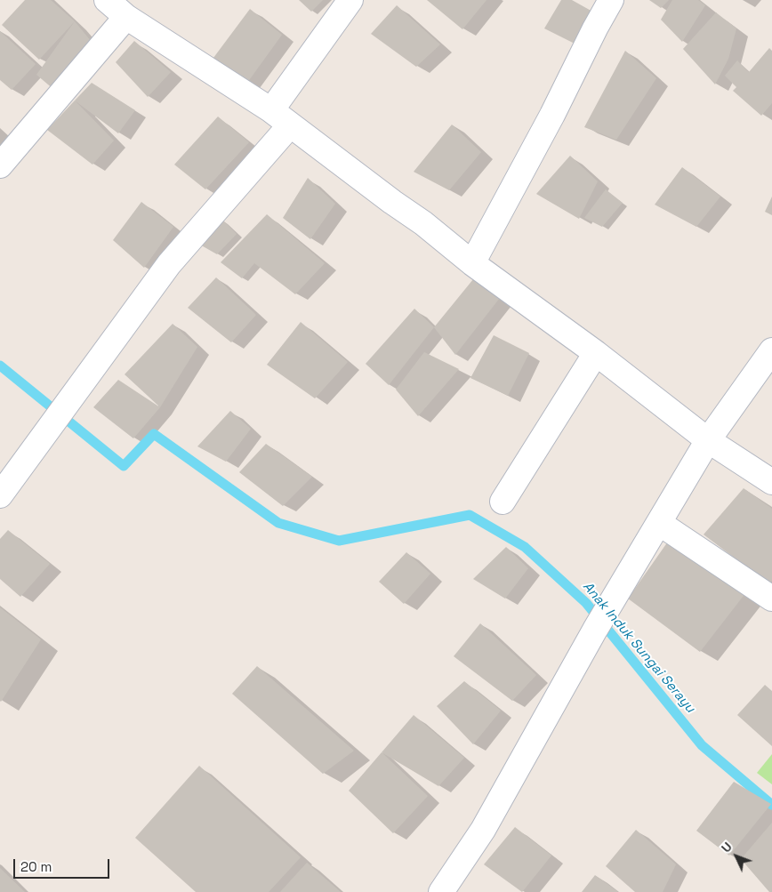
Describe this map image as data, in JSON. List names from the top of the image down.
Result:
{
  "water": ["Anak Induk Sungai Serayu"],
  "scale_bar": "20 m",
  "north": "top left"
}
